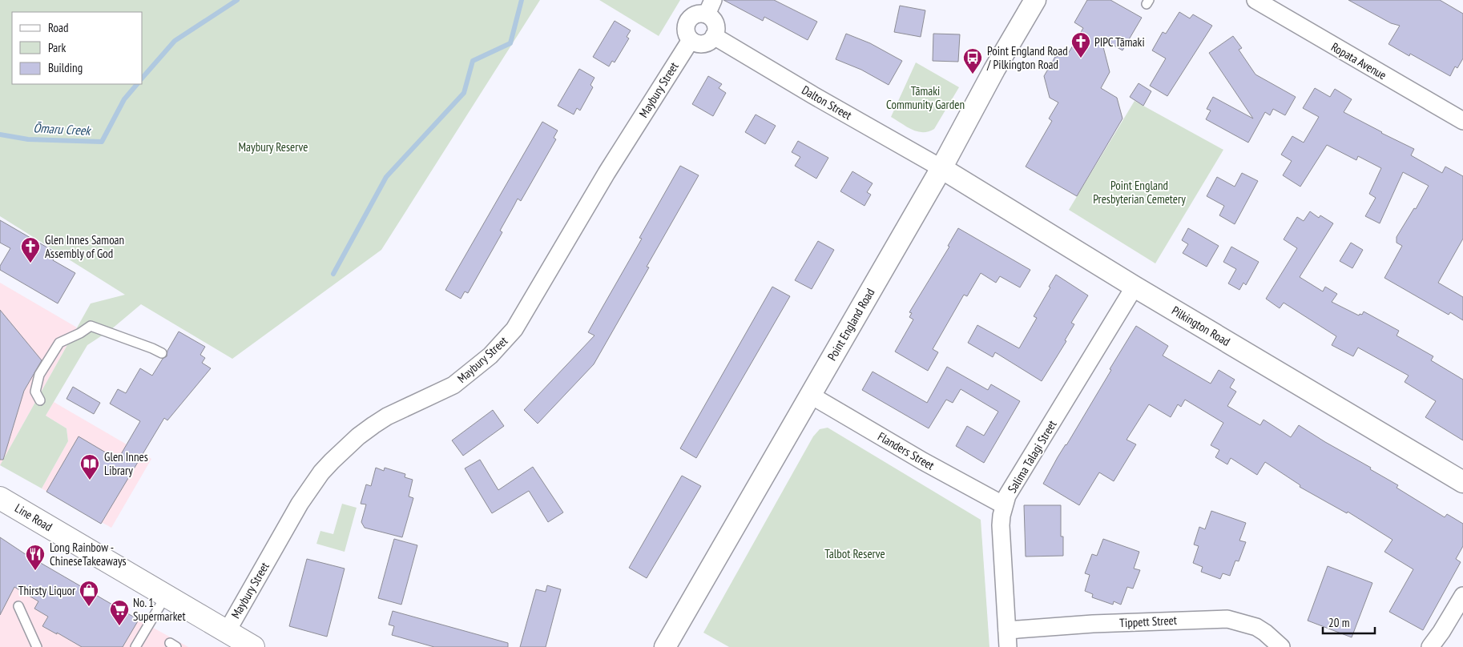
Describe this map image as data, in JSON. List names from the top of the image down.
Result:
{
  "streets": {
    "main road": ["Line Road"],
    "street": [
      "Ropata Avenue",
      "Maybury Street",
      "Dalton Street",
      "Point England Road",
      "Pilkington Road",
      "Flanders Street",
      "Salima Talagi Street",
      "Tippett Street"
    ]
  },
  "crossings": [
    ["Maybury Street", "Dalton Street"],
    ["Maybury Street", "Line Road"],
    ["Dalton Street", "Point England Road"],
    ["Dalton Street", "Pilkington Road"],
    ["Point England Road", "Pilkington Road"],
    ["Point England Road", "Flanders Street"],
    ["Pilkington Road", "Salima Talagi Street"],
    ["Flanders Street", "Salima Talagi Street"],
    ["Salima Talagi Street", "Tippett Street"]
  ],
  "water": ["Ōmaru Creek"],
  "parks": [
    "Tāmaki Community Garden",
    "Maybury Reserve",
    "Point England Presbyterian Cemetery",
    "Talbot Reserve"
  ],
  "places": {
    "church": ["PIPC Tāmaki", "Glen Innes Samoan Assembly of God"],
    "bus stop": ["Point England Road / Pilkington Road"],
    "library": ["Glen Innes Library"],
    "restaurant": ["Long Rainbow - ChineseTakeaways"],
    "shop": ["Thirsty Liquor"],
    "supermarket": ["No. 1 Supermarket"]
  },
  "legend": ["Road", "Park", "Building"],
  "scale_bar": "20 m"
}
